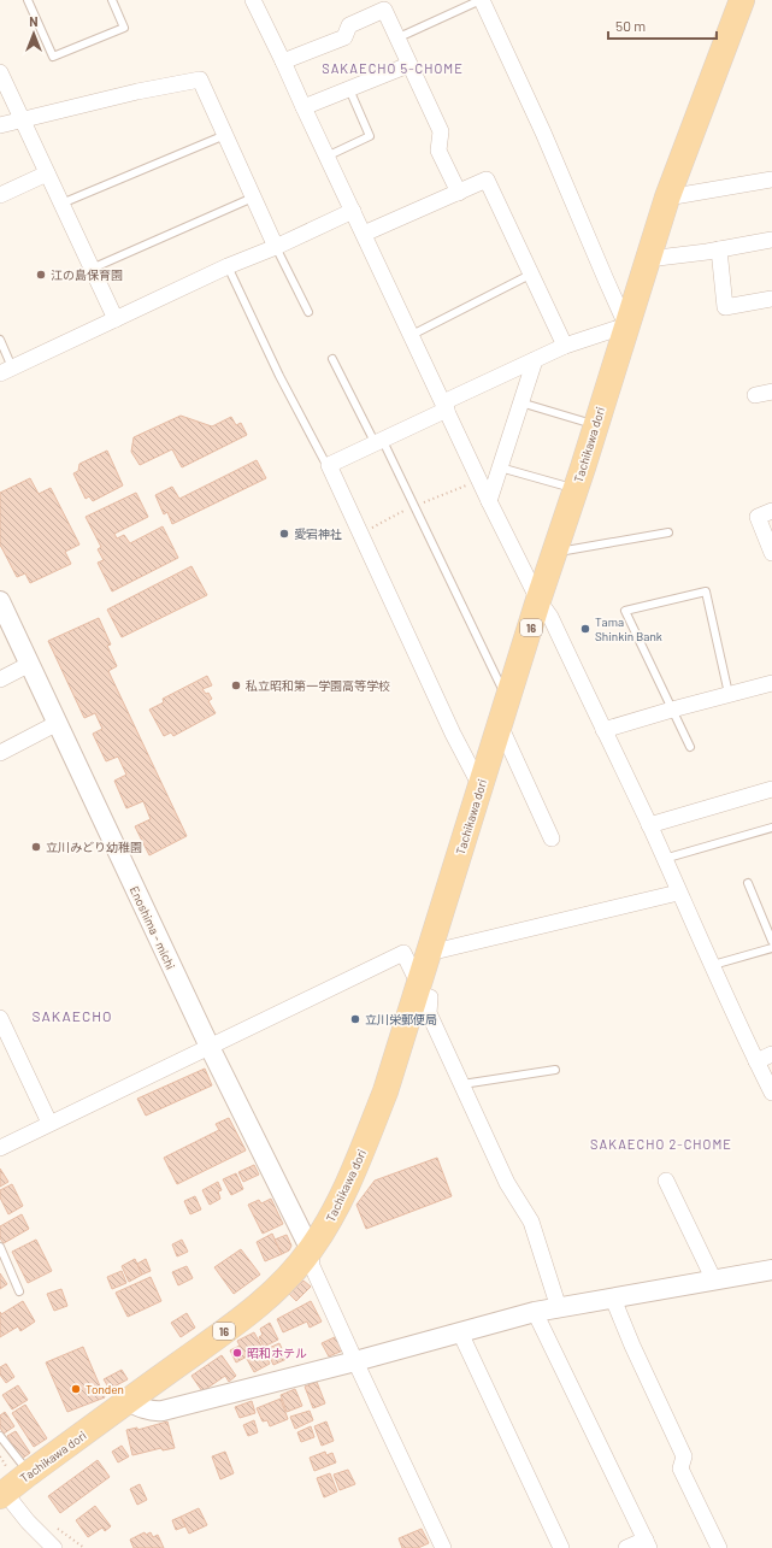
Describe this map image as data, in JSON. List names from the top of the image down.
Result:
{
  "streets": {
    "main road": ["Tachikawa dori", "16"],
    "street": ["Enoshima - michi"]
  },
  "crossings": [
    ["Tachikawa dori", "Enoshima - michi"]
  ],
  "districts": ["SAKAECHO 5-CHOME", "SAKAECHO", "SAKAECHO 2-CHOME"],
  "places": [
    "江の島保育園",
    "愛宕神社",
    "Tama Shinkin Bank",
    "私立昭和第一学園高等学校",
    "立川みどり幼稚園",
    "立川栄郵便局",
    "昭和ホテル",
    "Tonden"
  ],
  "scale_bar": "50 m",
  "north": "top"
}
